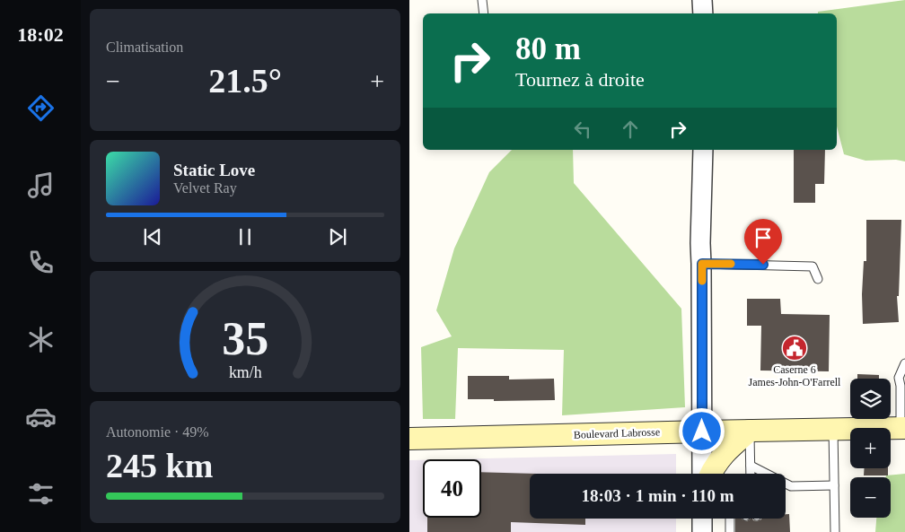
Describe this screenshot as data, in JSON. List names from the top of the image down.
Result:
{
  "streets": {
    "main road": ["Boulevard Labrosse"]
  },
  "places": {
    "public building": ["Caserne 6 James-John-O'Farrell"]
  },
  "page": {
    "tabs": "18:02",
    "tile": [
      "Climatisation",
      ["Autonomie · 49%", "245 km"]
    ],
    "turn": ["80 m", "Tournez à droite"],
    "heat": ["−", "21.5°", "+"],
    "song": ["Static Love", "Velvet Ray"],
    "map_buttons": ["+", "−"],
    "limit": "40",
    "trip": "18:03 · 1 min · 110 m",
    "gauge": ["35", "km/h"]
  }
}
